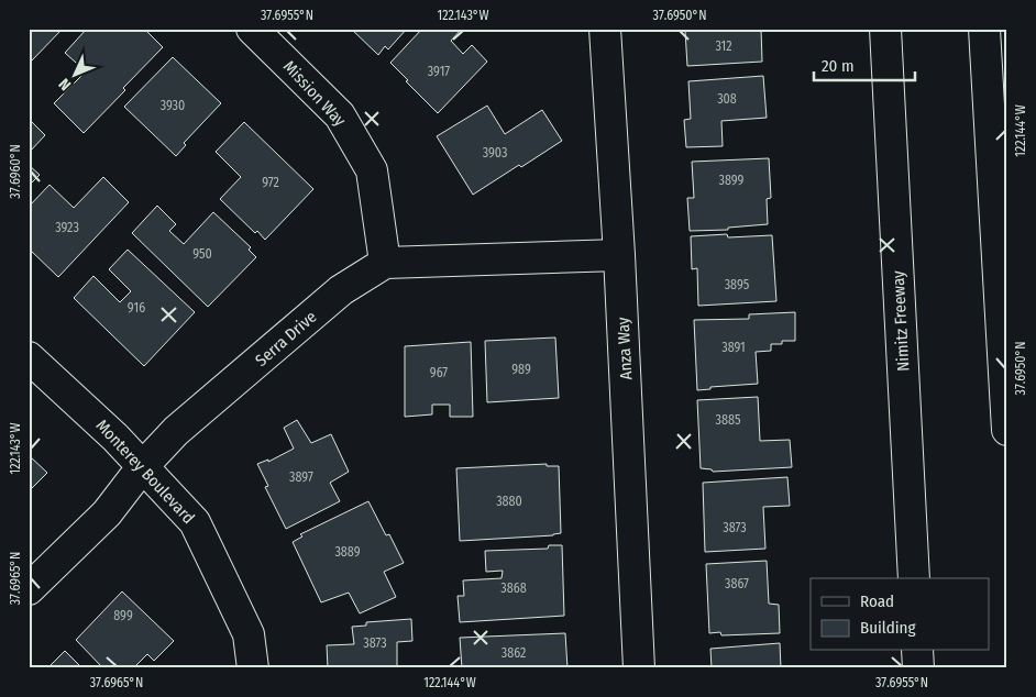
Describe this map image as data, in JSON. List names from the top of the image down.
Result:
{
  "streets": {
    "main road": [
      "Mission Way",
      "Nimitz Freeway",
      "Serra Drive",
      "Anza Way",
      "Monterey Boulevard"
    ]
  },
  "crossings": [
    ["Mission Way", "Serra Drive"],
    ["Serra Drive", "Monterey Boulevard"]
  ],
  "house_numbers": [
    "312",
    "3917",
    "308",
    "3930",
    "3903",
    "3899",
    "972",
    "3923",
    "950",
    "3895",
    "916",
    "3891",
    "989",
    "967",
    "3885",
    "3897",
    "3880",
    "3873",
    "3889",
    "3867",
    "3868",
    "899",
    "3873",
    "3862"
  ],
  "legend": ["Road", "Building"],
  "scale_bar": "20 m",
  "north": "bottom left",
  "coordinates": [
    "37.6955°N",
    "122.143°W",
    "37.6950°N",
    "122.144°W",
    "37.6960°N",
    "37.6965°N"
  ]
}
